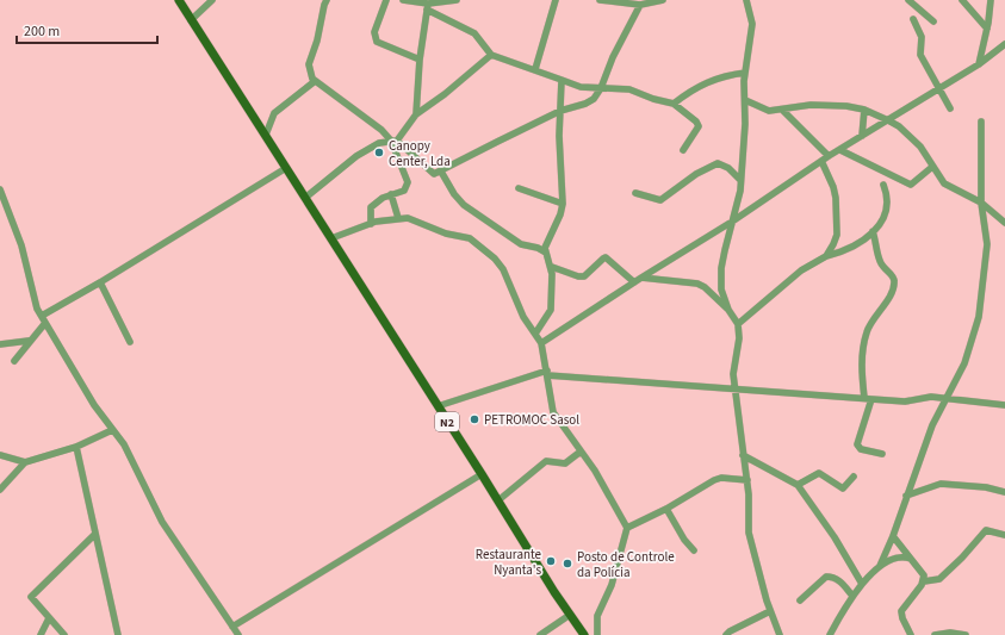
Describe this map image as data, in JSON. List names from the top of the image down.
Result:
{
  "streets": {
    "main road": ["N2"]
  },
  "places": [
    "Canopy Center, Lda",
    "PETROMOC Sasol",
    "Restaurante Nyanta's",
    "Posto de Controle da Polícia"
  ],
  "scale_bar": "200 m"
}
